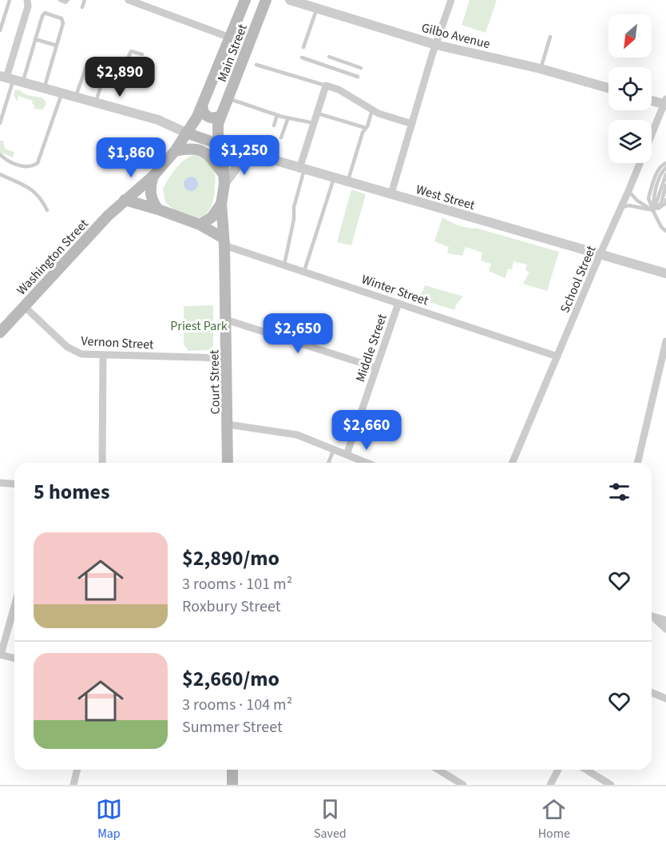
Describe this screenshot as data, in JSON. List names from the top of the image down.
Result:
{
  "streets": {
    "main road": ["Main Street", "Washington Street", "Court Street"],
    "street": [
      "Gilbo Avenue",
      "West Street",
      "School Street",
      "Winter Street",
      "Vernon Street",
      "Middle Street"
    ]
  },
  "crossings": [
    ["Main Street", "West Street"],
    ["Main Street", "Washington Street"],
    ["Main Street", "Court Street"],
    ["West Street", "School Street"],
    ["Washington Street", "Vernon Street"],
    ["Washington Street", "Court Street"],
    ["School Street", "Winter Street"],
    ["Winter Street", "Middle Street"],
    ["Winter Street", "Court Street"],
    ["Vernon Street", "Court Street"]
  ],
  "parks": ["Priest Park"],
  "north": "bottom left",
  "page": {
    "price": [
      "$2,890",
      "$1,250",
      "$1,860",
      "$2,650",
      "$2,660"
    ],
    "heading": "5 homes",
    "list": [
      {
        "name": "$2,890/mo",
        "note": "3 rooms · 101 m² · Roxbury Street"
      },
      {
        "name": "$2,660/mo",
        "note": "3 rooms · 104 m² · Summer Street"
      }
    ],
    "tabs": ["Map", "Saved", "Home"]
  }
}
